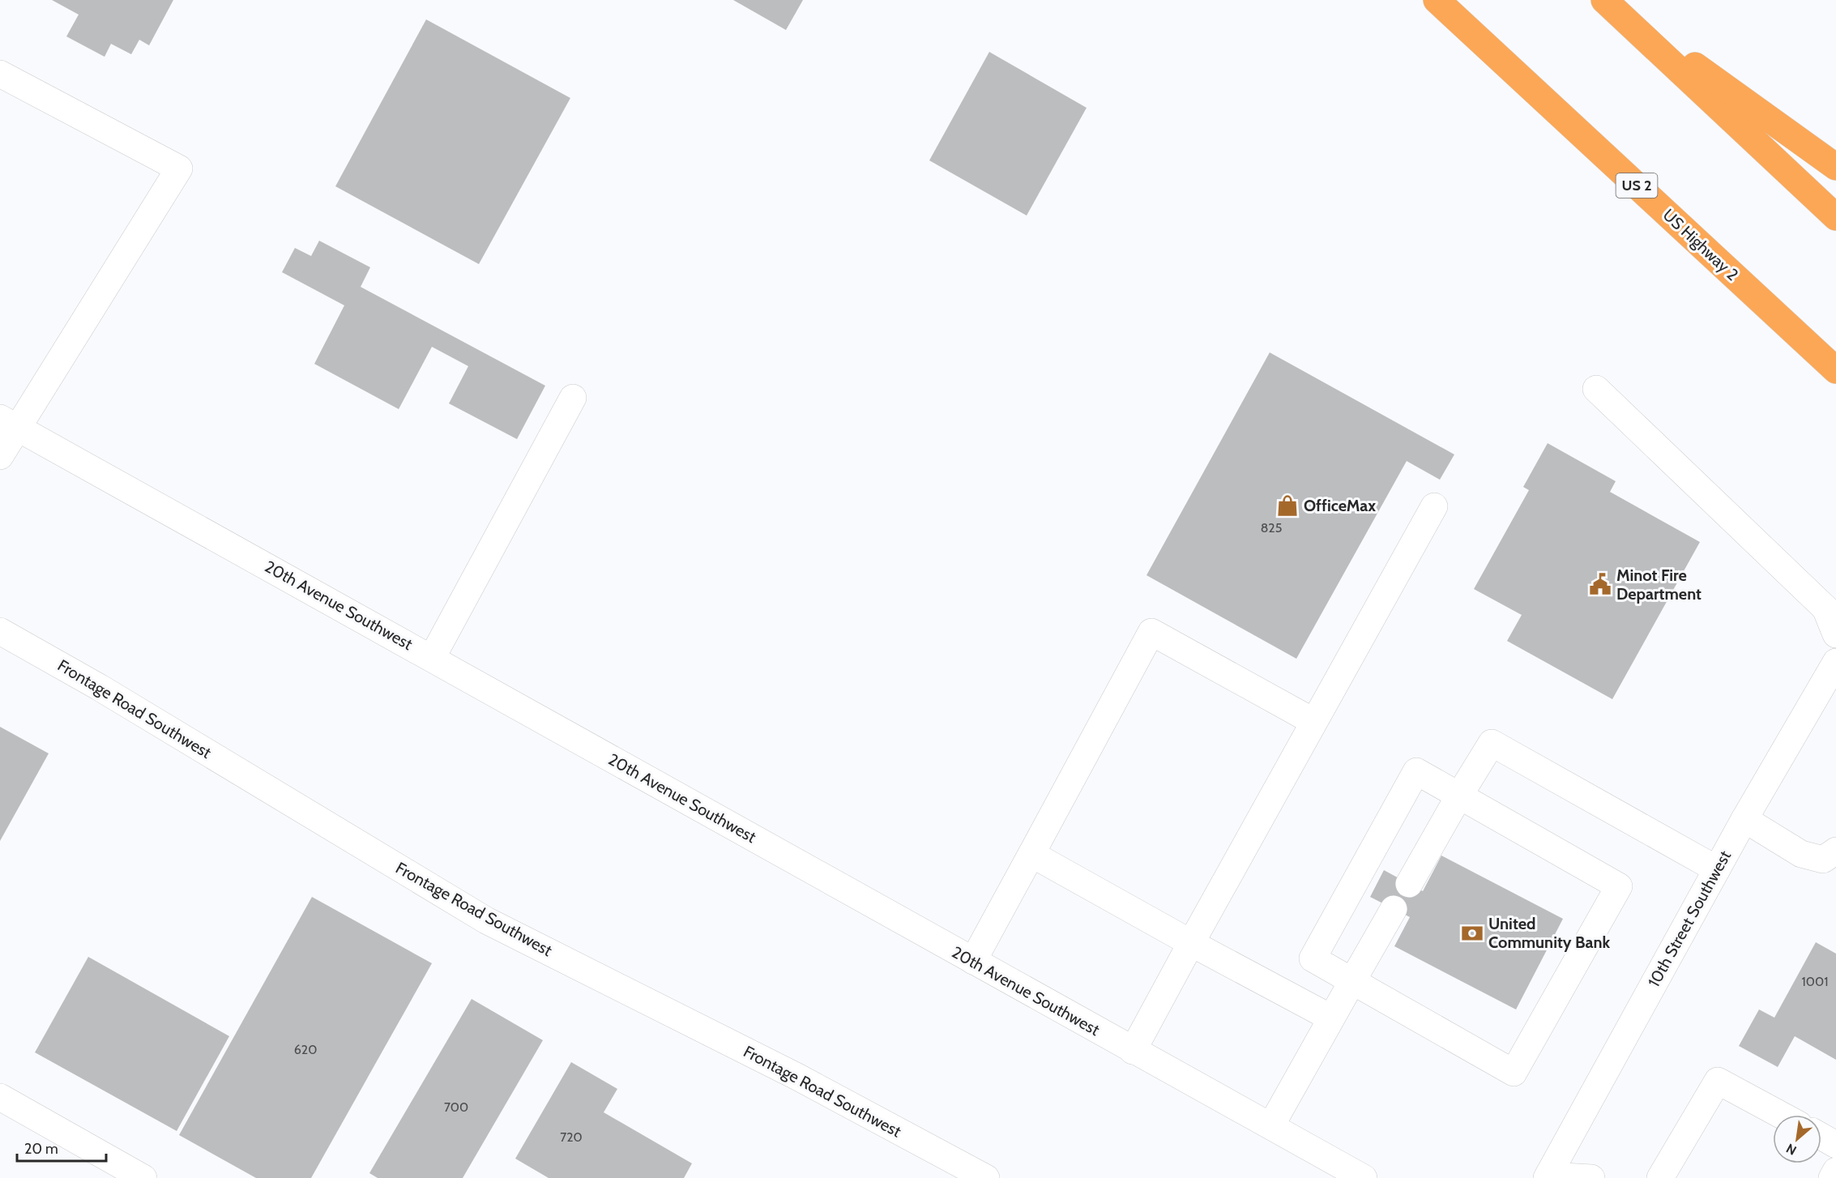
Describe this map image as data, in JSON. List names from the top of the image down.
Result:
{
  "streets": {
    "highway": ["US 2", "US Highway 2"],
    "street": ["20th Avenue Southwest", "Frontage Road Southwest", "10th Street Southwest"]
  },
  "places": {
    "shop": ["OfficeMax"],
    "public building": ["Minot Fire Department"],
    "bank": ["United Community Bank"]
  },
  "house_numbers": [
    "825",
    "1001",
    "620",
    "700",
    "720"
  ],
  "scale_bar": "20 m",
  "north": "bottom left"
}
